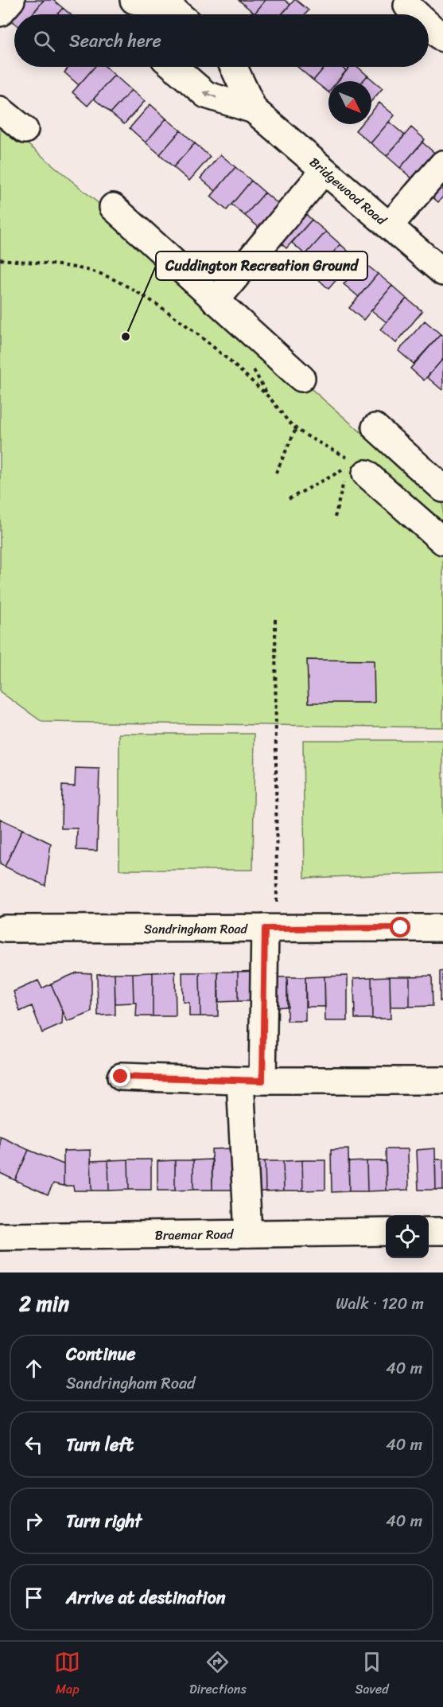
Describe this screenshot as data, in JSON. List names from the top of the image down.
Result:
{
  "streets": {
    "street": ["Bridgewood Road", "Sandringham Road", "Braemar Road"]
  },
  "places": ["Cuddington Recreation Ground"],
  "north": "bottom right",
  "page": {
    "search": "Search here",
    "heading": ["2 min", "Walk · 120 m"],
    "list": [
      ["Continue", "Sandringham Road", "40 m"],
      ["Turn left", "40 m"],
      ["Turn right", "40 m"],
      "Arrive at destination"
    ],
    "nav": ["Map", "Directions", "Saved"]
  }
}
